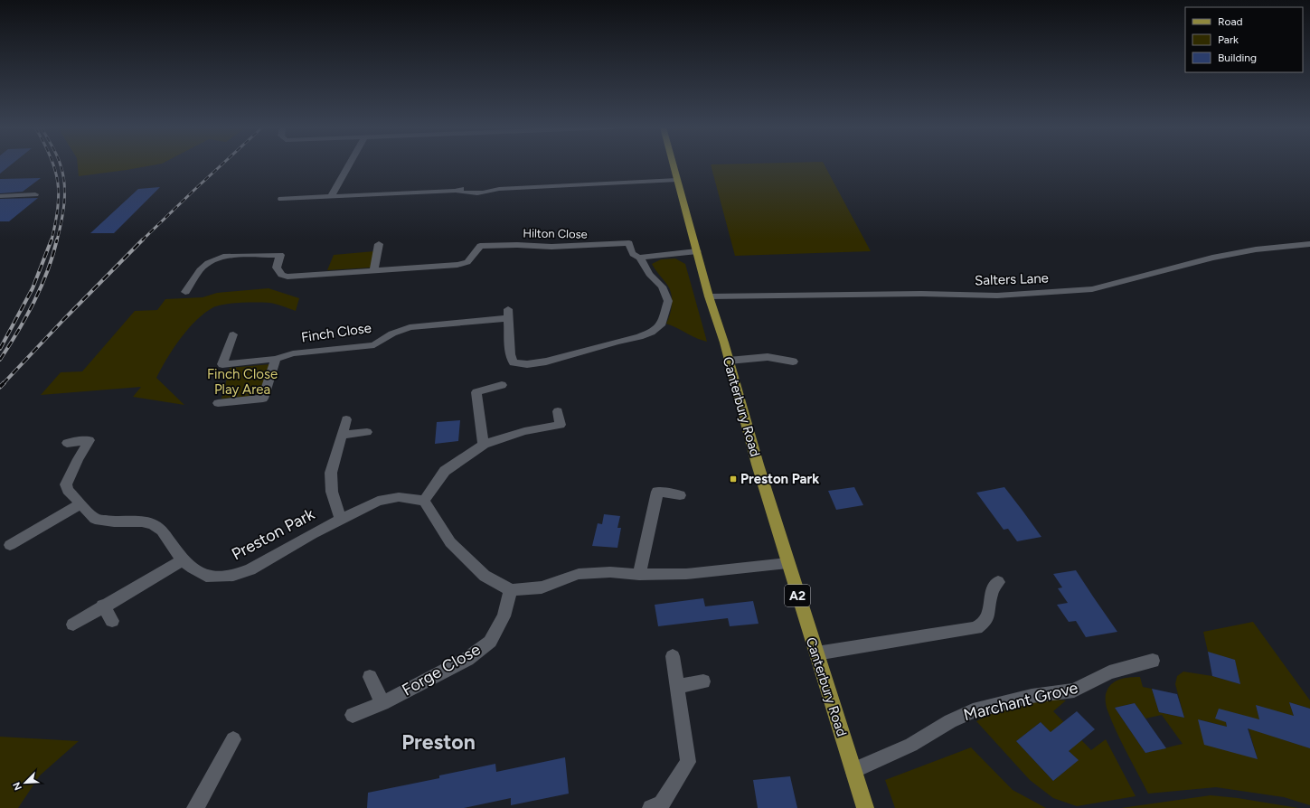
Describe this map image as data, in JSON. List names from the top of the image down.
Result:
{
  "streets": {
    "main road": ["Canterbury Road", "A2"],
    "street": [
      "Hilton Close",
      "Salters Lane",
      "Finch Close",
      "Preston Park",
      "Forge Close",
      "Marchant Grove"
    ]
  },
  "crossings": [
    ["Salters Lane", "Canterbury Road"],
    ["Canterbury Road", "Marchant Grove"]
  ],
  "districts": ["Preston"],
  "parks": ["Finch Close Play Area"],
  "places": {
    "transit": ["Preston Park"]
  },
  "legend": ["Road", "Park", "Building"],
  "north": "bottom left"
}
